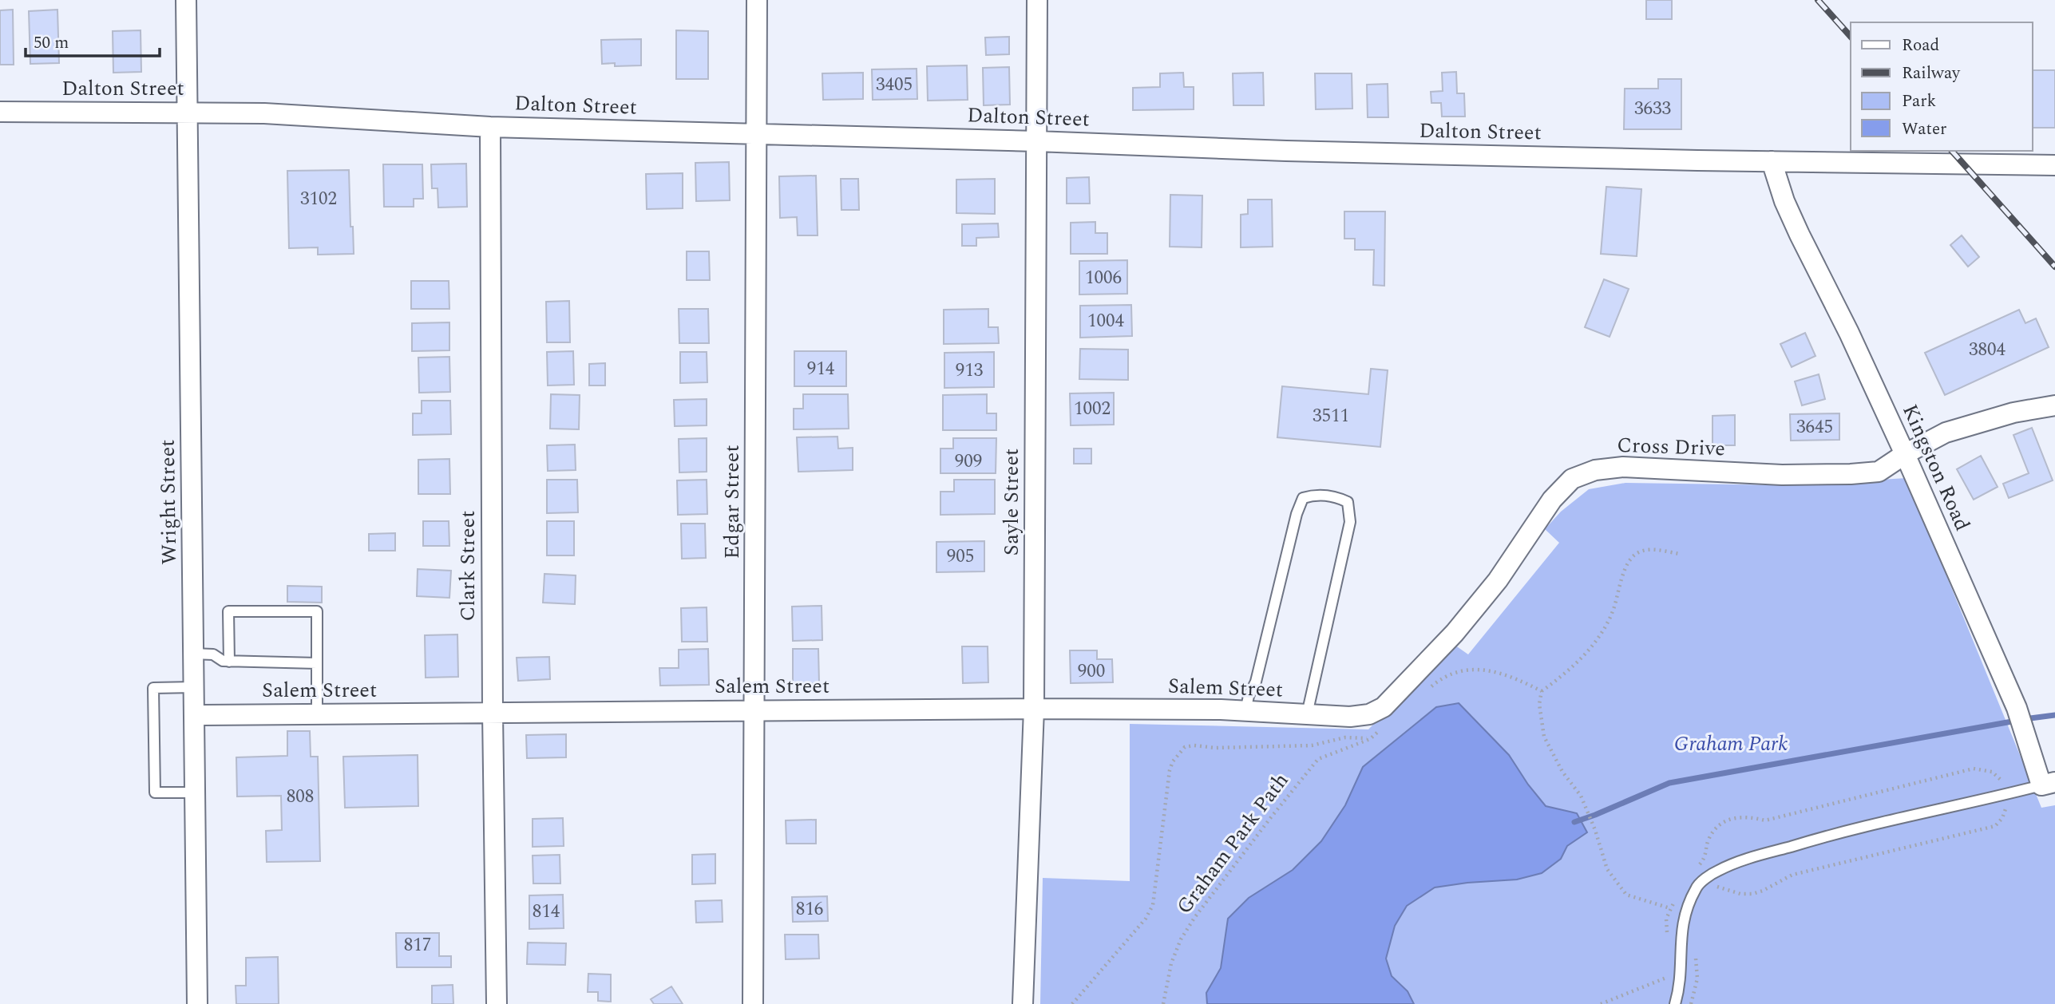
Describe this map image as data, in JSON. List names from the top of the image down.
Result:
{
  "streets": {
    "street": [
      "Dalton Street",
      "Cross Drive",
      "Kingston Road",
      "Wright Street",
      "Edgar Street",
      "Sayle Street",
      "Clark Street",
      "Salem Street"
    ],
    "path": ["Graham Park Path"]
  },
  "crossings": [
    ["Dalton Street", "Kingston Road"],
    ["Dalton Street", "Wright Street"],
    ["Dalton Street", "Edgar Street"],
    ["Dalton Street", "Sayle Street"],
    ["Dalton Street", "Clark Street"],
    ["Cross Drive", "Kingston Road"],
    ["Cross Drive", "Salem Street"],
    ["Wright Street", "Salem Street"],
    ["Edgar Street", "Salem Street"],
    ["Sayle Street", "Salem Street"],
    ["Clark Street", "Salem Street"]
  ],
  "parks": ["Graham Park"],
  "house_numbers": [
    "3405",
    "3633",
    "3102",
    "1006",
    "1004",
    "3804",
    "914",
    "913",
    "1002",
    "3511",
    "3645",
    "909",
    "905",
    "900",
    "808",
    "816",
    "814",
    "817"
  ],
  "legend": [
    "Road",
    "Railway",
    "Park",
    "Water"
  ],
  "scale_bar": "50 m"
}
